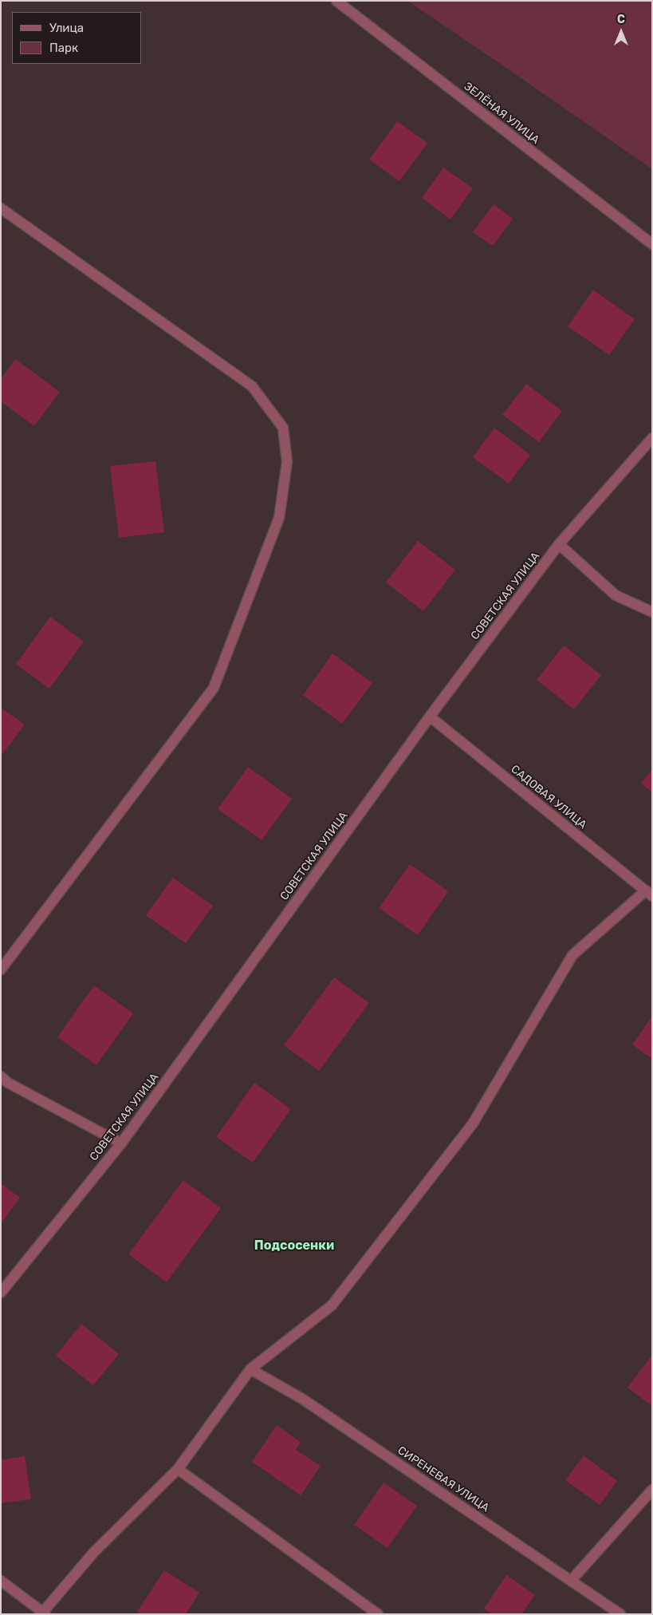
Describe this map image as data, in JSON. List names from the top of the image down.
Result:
{
  "streets": {
    "street": [
      "ЗЕЛЁНАЯ УЛИЦА",
      "СОВЕТСКАЯ УЛИЦА",
      "САДОВАЯ УЛИЦА",
      "СИРЕНЕВАЯ УЛИЦА"
    ]
  },
  "crossings": [
    ["СОВЕТСКАЯ УЛИЦА", "САДОВАЯ УЛИЦА"]
  ],
  "districts": ["Подсосенки"],
  "legend": ["Улица", "Парк"],
  "north": "top"
}
